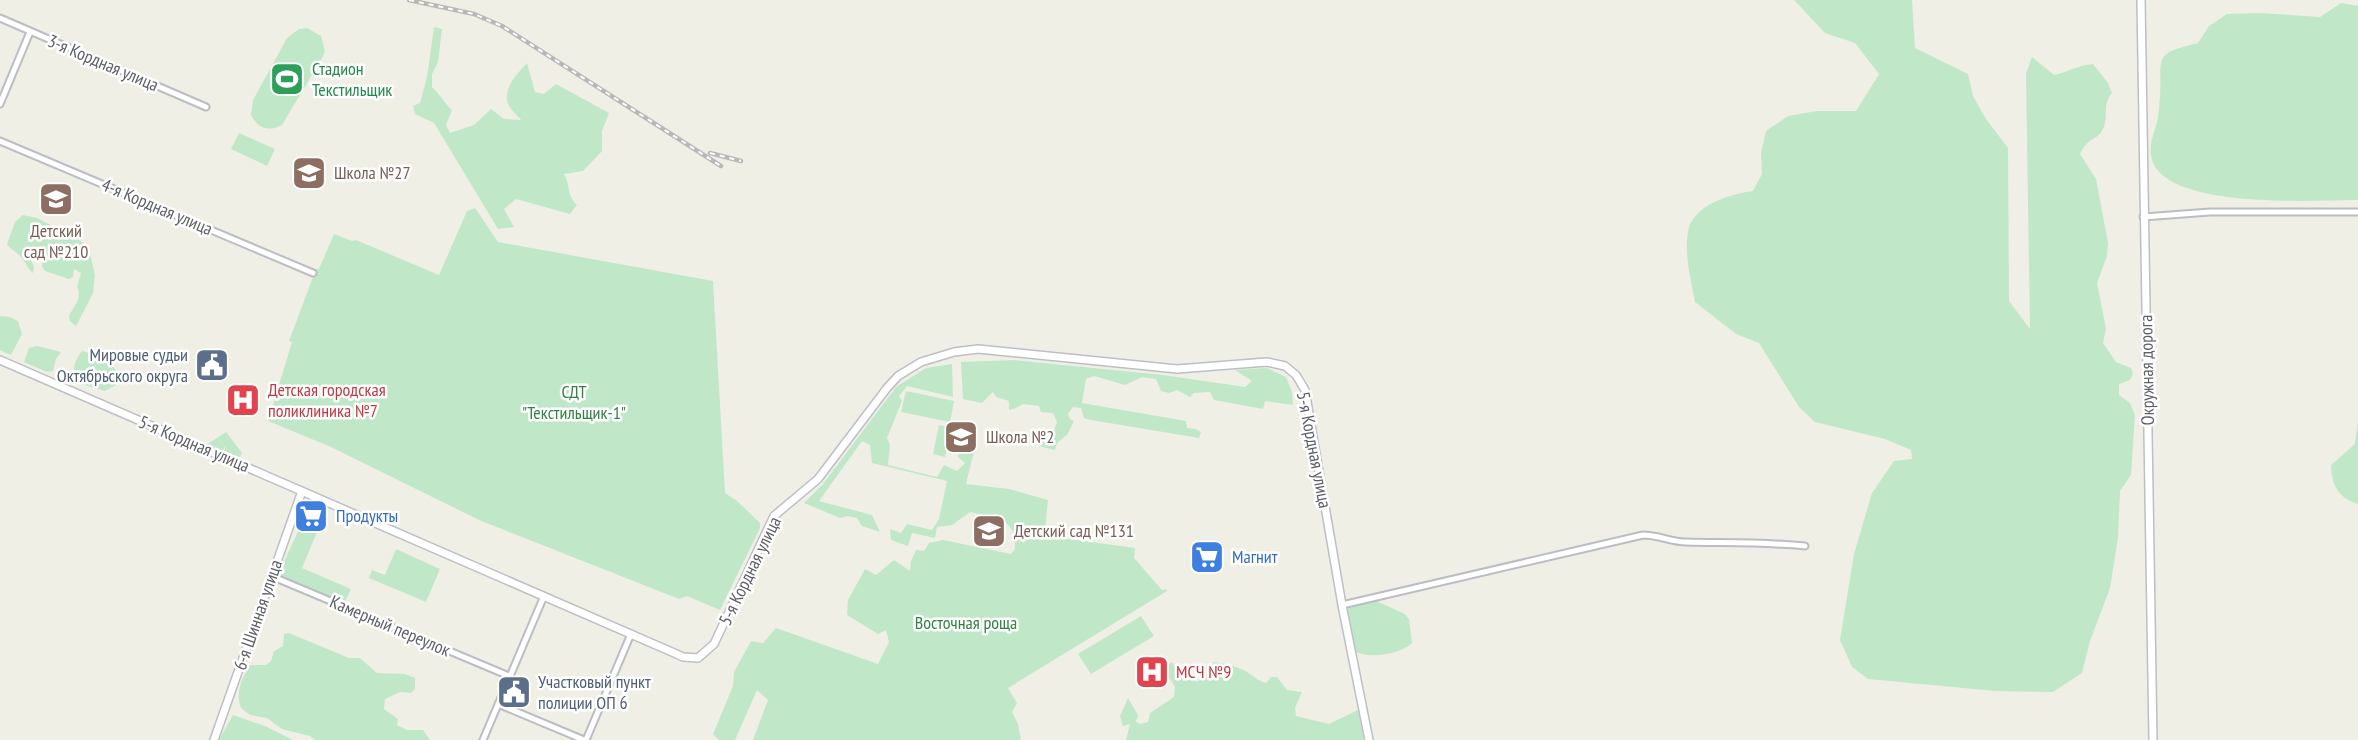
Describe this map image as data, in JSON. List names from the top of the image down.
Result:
{
  "streets": {
    "main road": ["Окружная дорога", "5-я Кордная улица", "6-я Шинная улица"],
    "street": ["3-я Кордная улица", "4-я Кордная улица", "Камерный переулок"]
  },
  "crossings": [
    ["5-я Кордная улица", "6-я Шинная улица"],
    ["6-я Шинная улица", "Камерный переулок"]
  ],
  "parks": ["СДТ \"Текстильщик-1\"", "Восточная роща"],
  "places": {
    "sports": ["Стадион Текстильщик"],
    "school or university": [
      "Школа №27",
      "Детский сад №210",
      "Школа №2",
      "Детский сад №131"
    ],
    "public building": ["Мировые судьи Октябрьского округа", "Участковый пункт полиции ОП 6"],
    "hospital": ["Детская городская поликлиника №7", "МСЧ №9"],
    "supermarket": ["Продукты", "Магнит"]
  }
}
